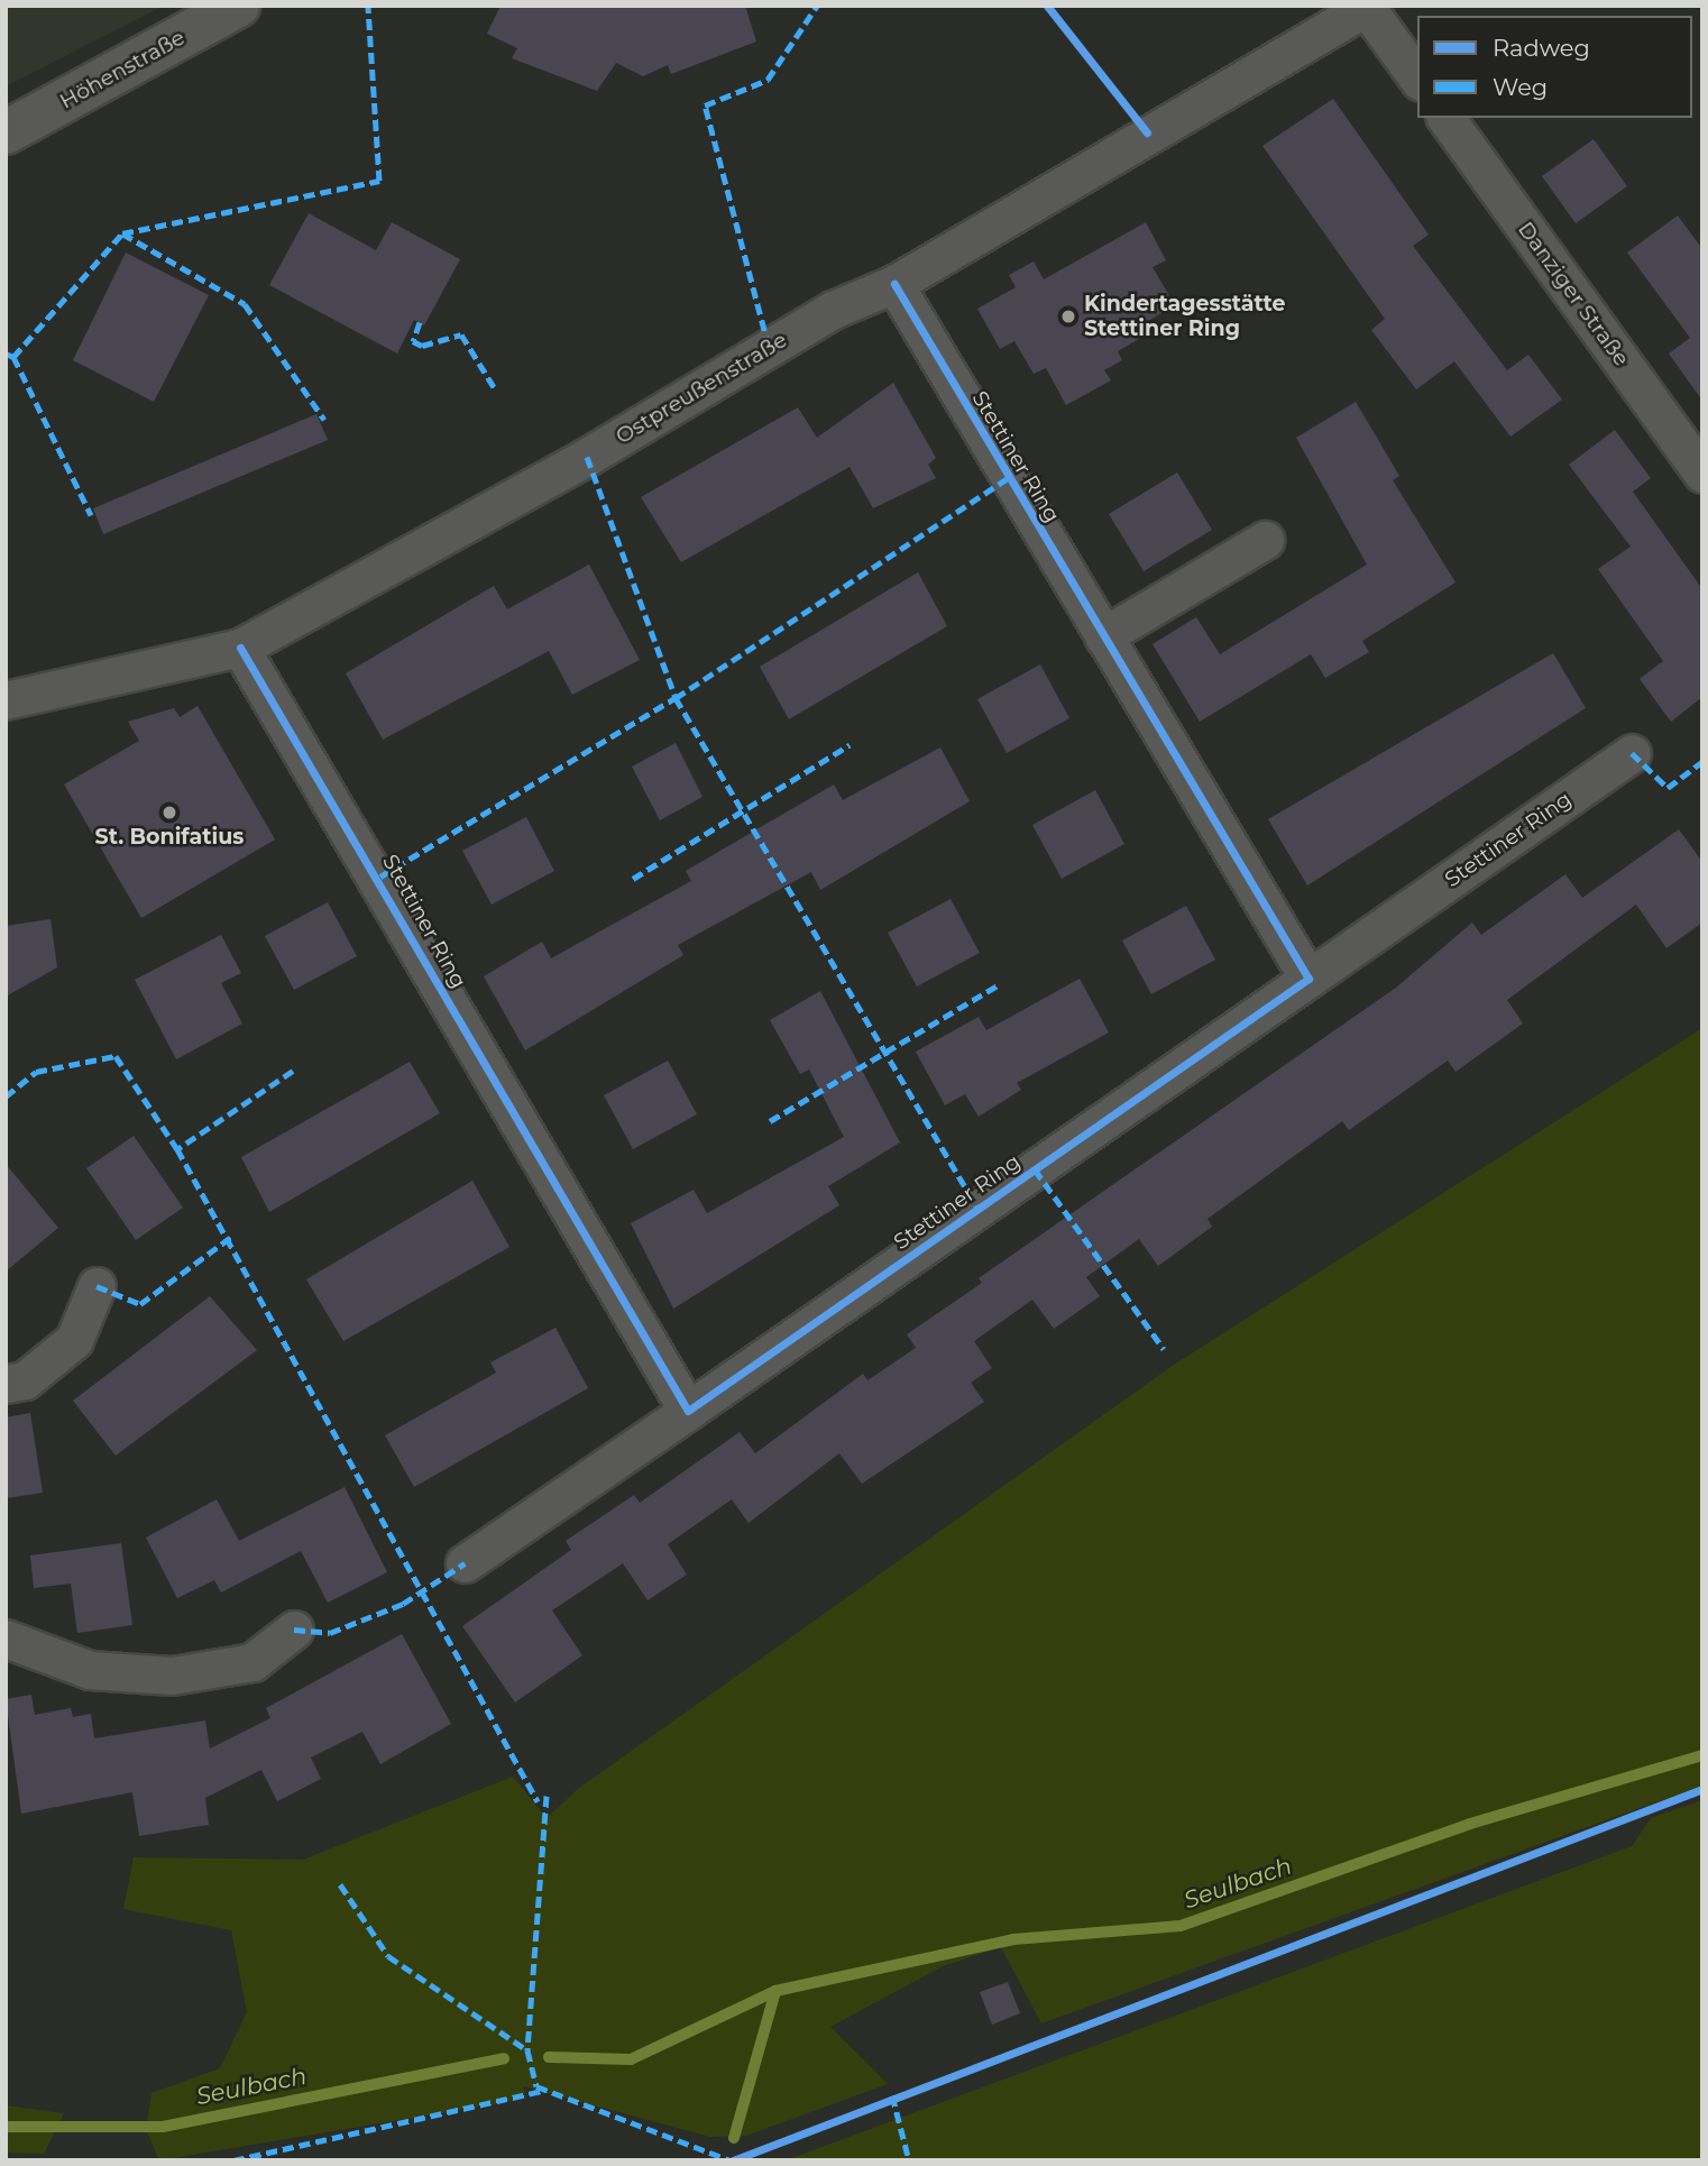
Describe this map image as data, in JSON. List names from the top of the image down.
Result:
{
  "streets": {
    "street": [
      "Höhenstraße",
      "Danziger Straße",
      "Ostpreußenstraße",
      "Stettiner Ring"
    ]
  },
  "crossings": [
    ["Ostpreußenstraße", "Stettiner Ring"]
  ],
  "water": ["Seulbach"],
  "places": ["Kindertagesstätte Stettiner Ring", "St. Bonifatius"],
  "legend": ["Radweg", "Weg"]
}
